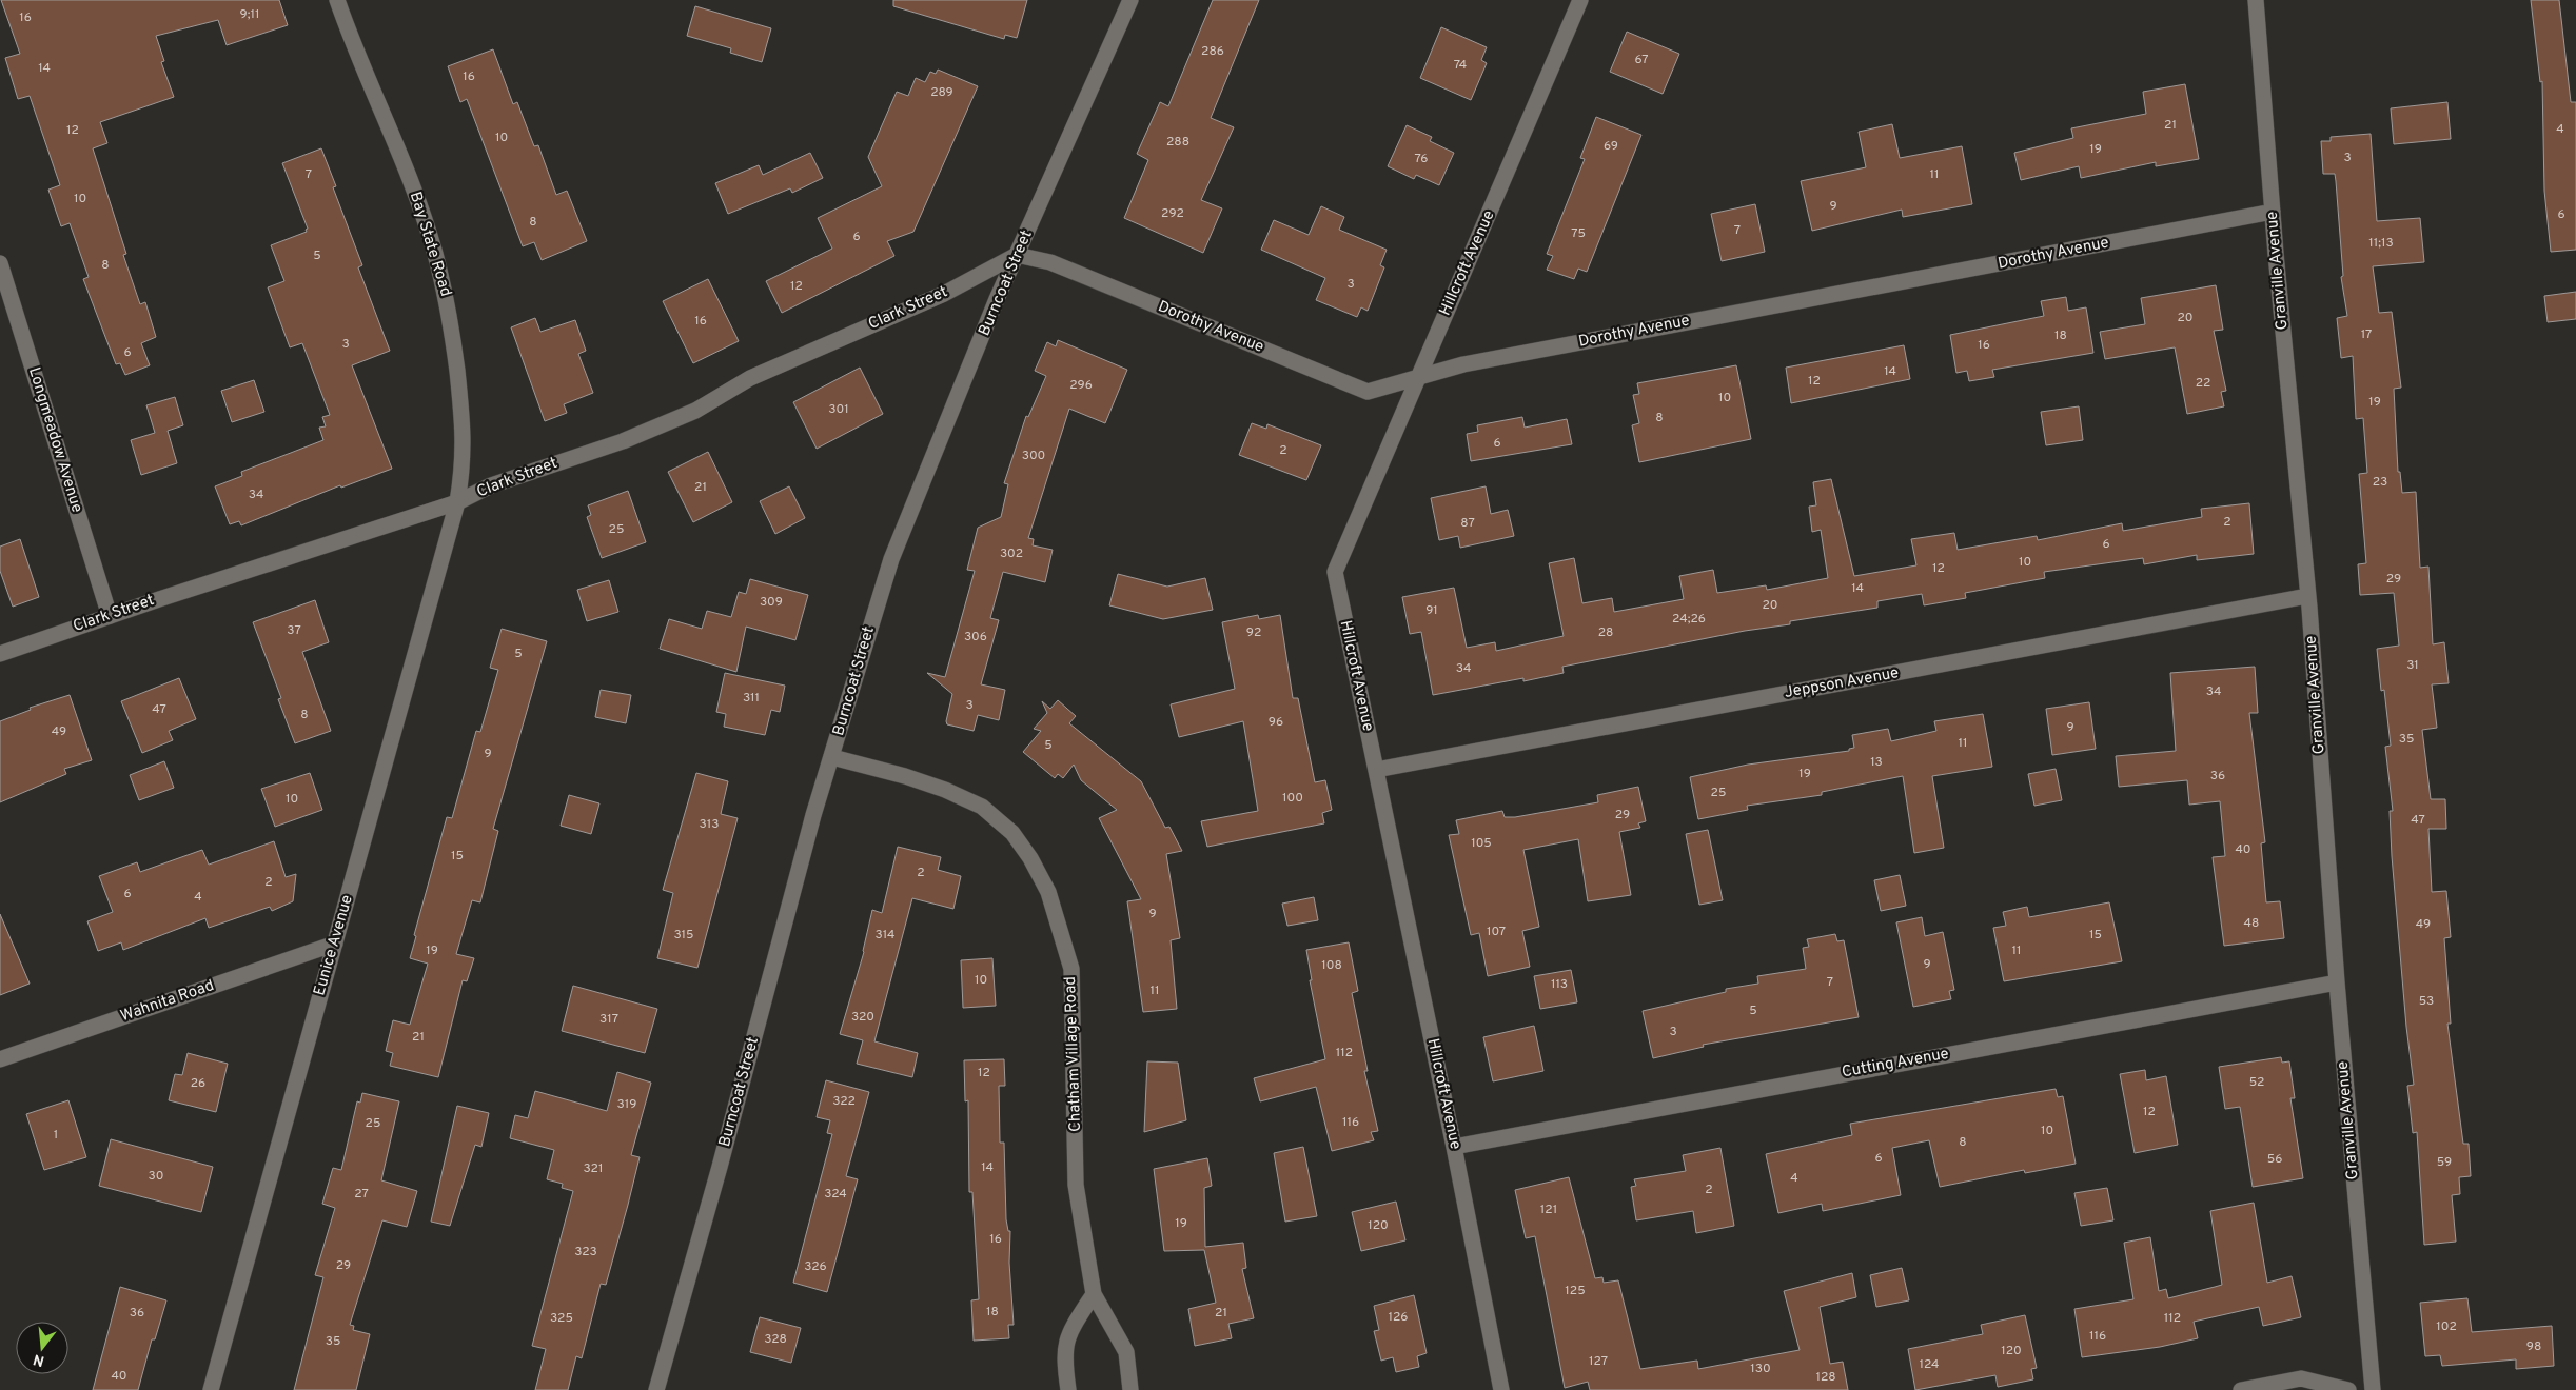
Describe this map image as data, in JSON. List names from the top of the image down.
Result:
{
  "streets": {
    "street": [
      "Bay State Road",
      "Dorothy Avenue",
      "Hillcroft Avenue",
      "Granville Avenue",
      "Burncoat Street",
      "Clark Street",
      "Longmeadow Avenue",
      "Jeppson Avenue",
      "Eunice Avenue",
      "Wahnita Road",
      "Chatham Village Road",
      "Cutting Avenue"
    ]
  },
  "crossings": [
    ["Bay State Road", "Clark Street"],
    ["Bay State Road", "Eunice Avenue"],
    ["Dorothy Avenue", "Hillcroft Avenue"],
    ["Dorothy Avenue", "Granville Avenue"],
    ["Dorothy Avenue", "Burncoat Street"],
    ["Dorothy Avenue", "Clark Street"],
    ["Hillcroft Avenue", "Jeppson Avenue"],
    ["Hillcroft Avenue", "Cutting Avenue"],
    ["Granville Avenue", "Jeppson Avenue"],
    ["Granville Avenue", "Cutting Avenue"],
    ["Burncoat Street", "Clark Street"],
    ["Burncoat Street", "Chatham Village Road"],
    ["Clark Street", "Longmeadow Avenue"],
    ["Clark Street", "Eunice Avenue"],
    ["Eunice Avenue", "Wahnita Road"]
  ],
  "house_numbers": [
    "9;11",
    "16",
    "286",
    "67",
    "74",
    "14",
    "16",
    "289",
    "21",
    "4",
    "12",
    "10",
    "288",
    "69",
    "19",
    "3",
    "76",
    "7",
    "11",
    "10",
    "9",
    "292",
    "6",
    "8",
    "7",
    "75",
    "6",
    "11;13",
    "5",
    "8",
    "3",
    "12",
    "20",
    "16",
    "17",
    "18",
    "3",
    "16",
    "6",
    "14",
    "12",
    "22",
    "296",
    "10",
    "19",
    "301",
    "8",
    "6",
    "2",
    "300",
    "23",
    "21",
    "34",
    "2",
    "87",
    "25",
    "6",
    "302",
    "10",
    "12",
    "29",
    "14",
    "309",
    "20",
    "91",
    "24;26",
    "37",
    "92",
    "28",
    "306",
    "5",
    "31",
    "34",
    "34",
    "311",
    "3",
    "47",
    "8",
    "96",
    "9",
    "49",
    "35",
    "11",
    "5",
    "9",
    "13",
    "19",
    "36",
    "25",
    "100",
    "10",
    "29",
    "47",
    "313",
    "105",
    "40",
    "15",
    "2",
    "2",
    "6",
    "4",
    "9",
    "48",
    "49",
    "107",
    "315",
    "314",
    "15",
    "19",
    "11",
    "9",
    "108",
    "10",
    "7",
    "113",
    "11",
    "53",
    "5",
    "320",
    "317",
    "3",
    "21",
    "112",
    "12",
    "52",
    "26",
    "322",
    "319",
    "12",
    "116",
    "25",
    "10",
    "1",
    "8",
    "6",
    "56",
    "59",
    "14",
    "321",
    "30",
    "4",
    "2",
    "27",
    "324",
    "121",
    "19",
    "120",
    "16",
    "323",
    "29",
    "326",
    "125",
    "18",
    "36",
    "21",
    "126",
    "325",
    "112",
    "102",
    "116",
    "328",
    "35",
    "98",
    "120",
    "127",
    "124",
    "130",
    "40",
    "128"
  ],
  "north": "bottom"
}
